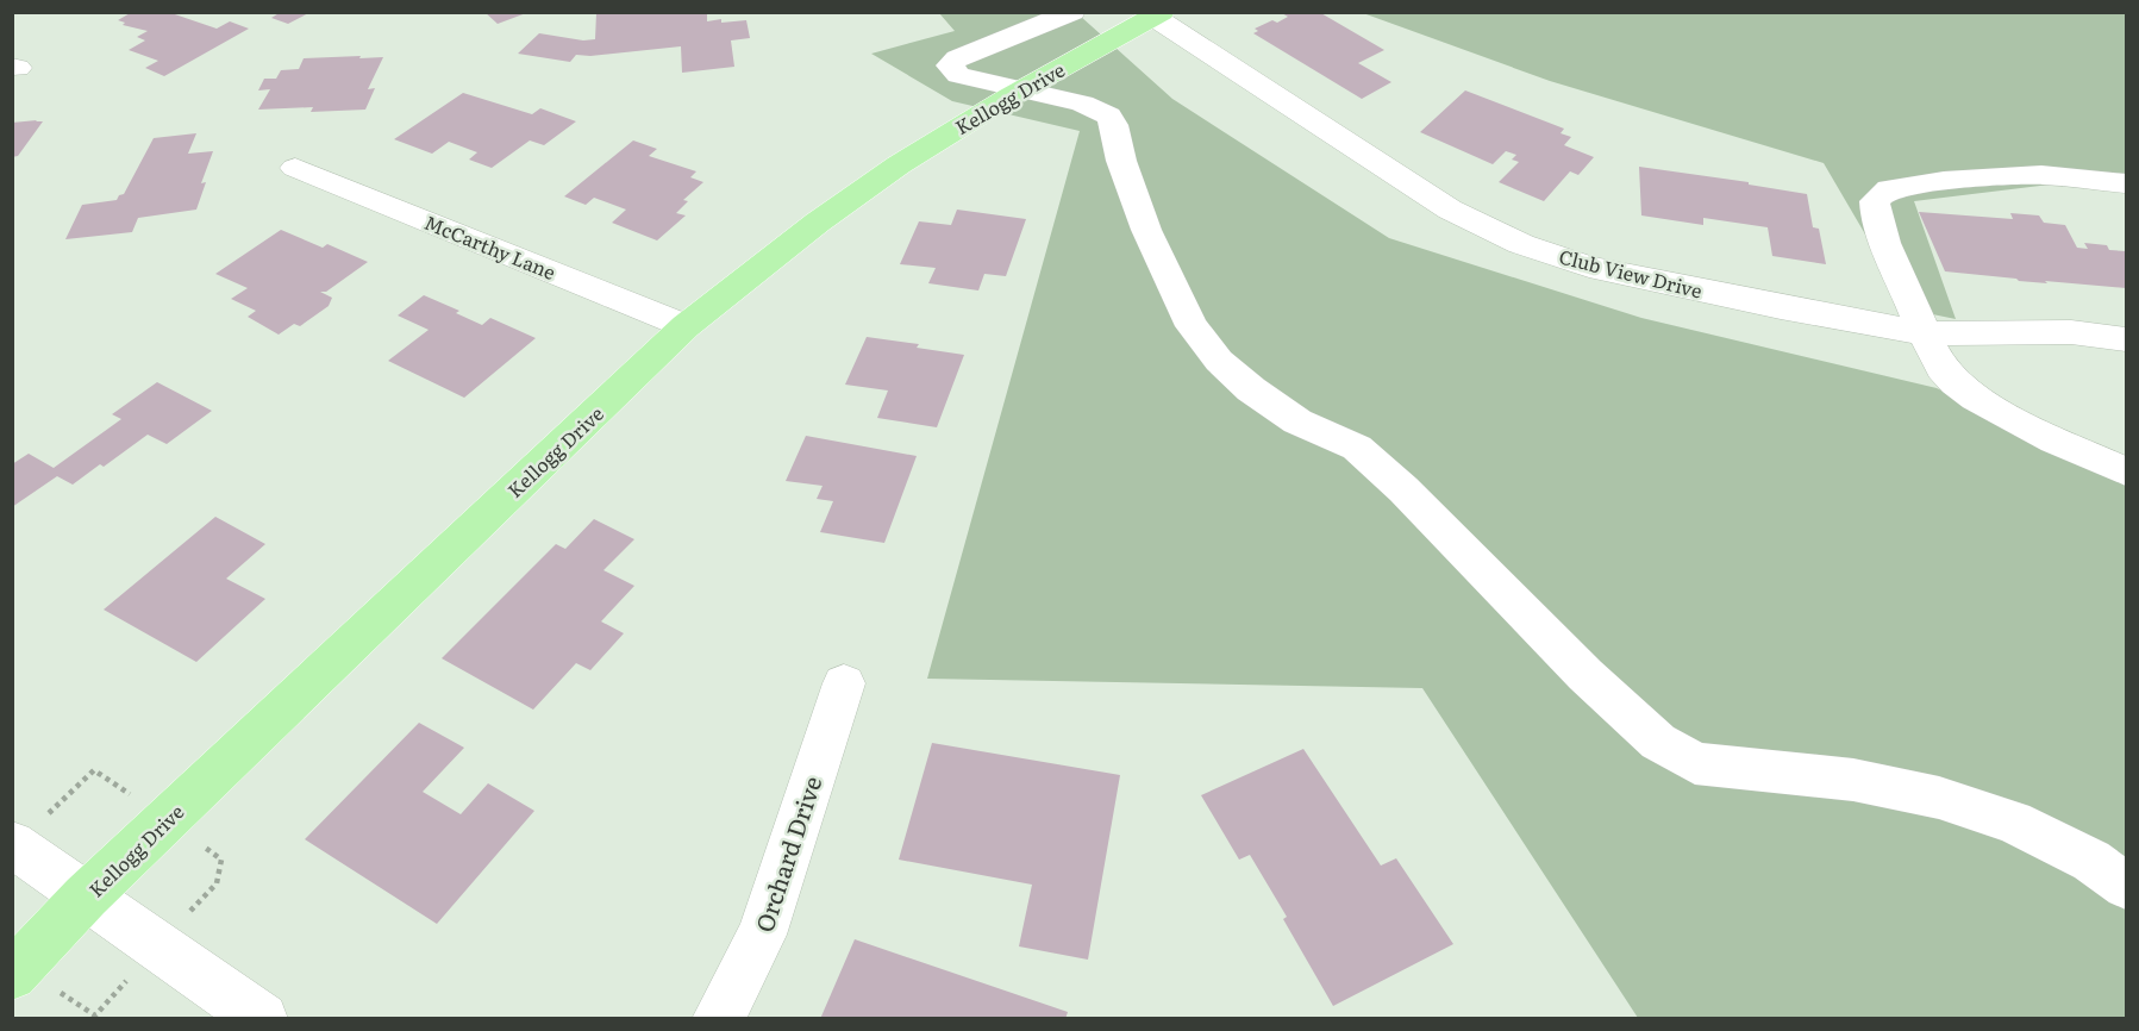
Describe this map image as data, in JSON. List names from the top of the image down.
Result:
{
  "streets": {
    "main road": ["Kellogg Drive"],
    "street": ["McCarthy Lane", "Club View Drive", "Orchard Drive"]
  },
  "crossings": [
    ["Kellogg Drive", "McCarthy Lane"],
    ["Kellogg Drive", "Club View Drive"]
  ]
}
